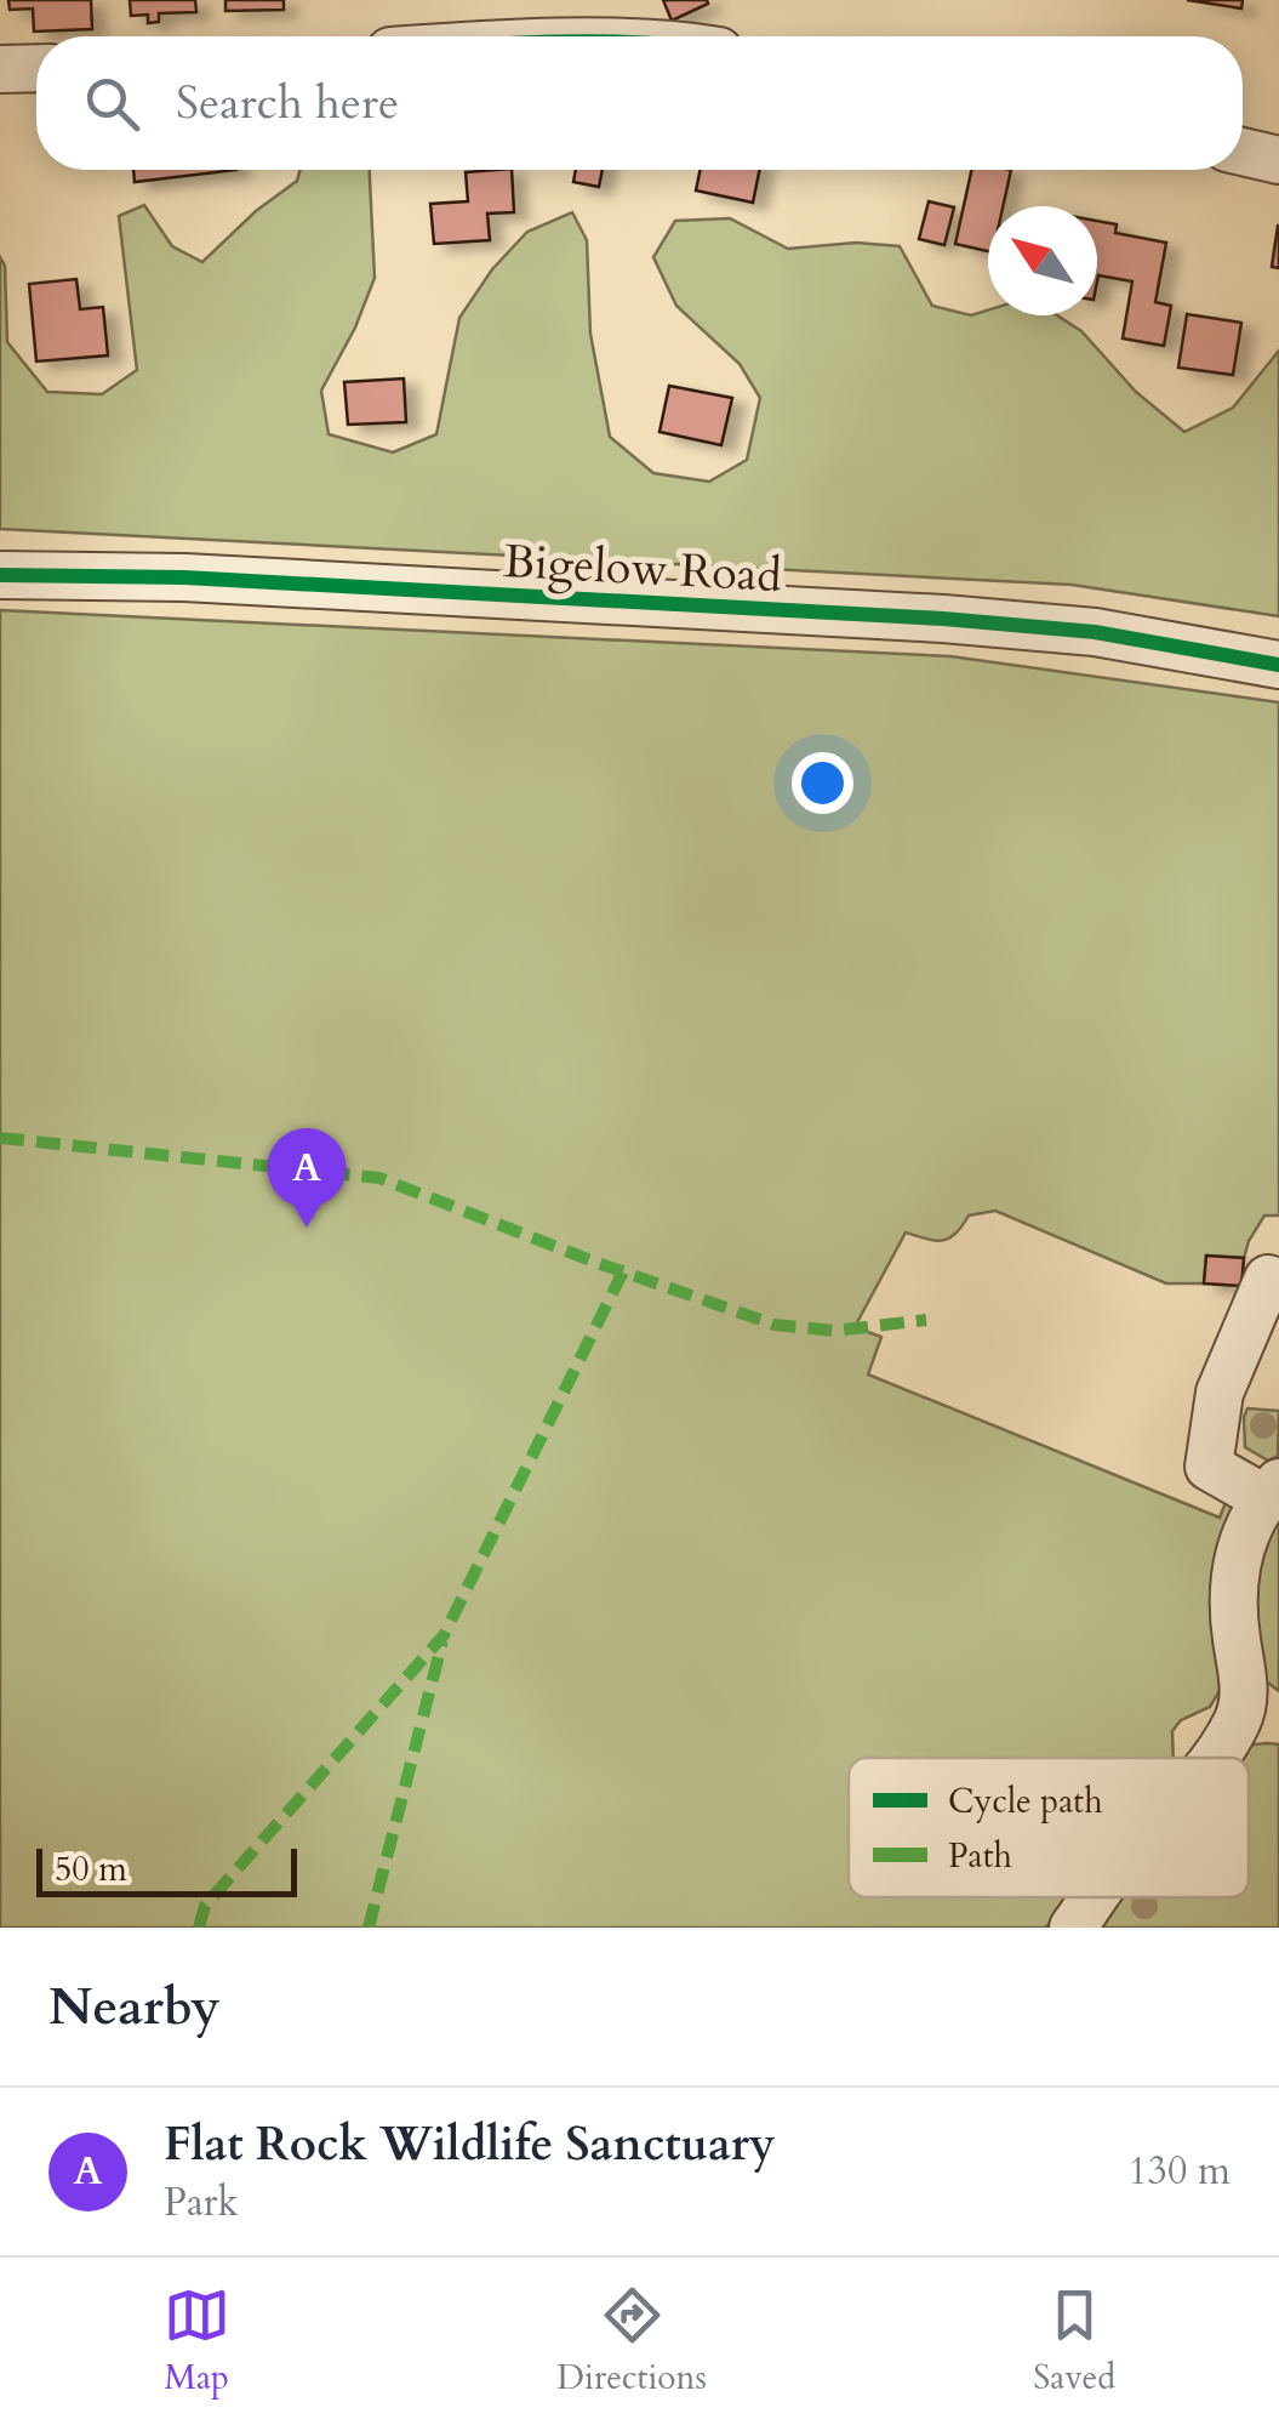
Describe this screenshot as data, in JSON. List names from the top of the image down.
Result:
{
  "streets": {
    "street": ["Bigelow Road"]
  },
  "legend": ["Cycle path", "Path"],
  "scale_bar": "50 m",
  "north": "top left",
  "page": {
    "search": "Search here",
    "pins": "A",
    "scale": "50 m",
    "heading": "Nearby",
    "list": [
      {
        "mark": "A",
        "name": "Flat Rock Wildlife Sanctuary",
        "note": "Park",
        "value": "130 m"
      }
    ],
    "nav": ["Map", "Directions", "Saved"]
  }
}
